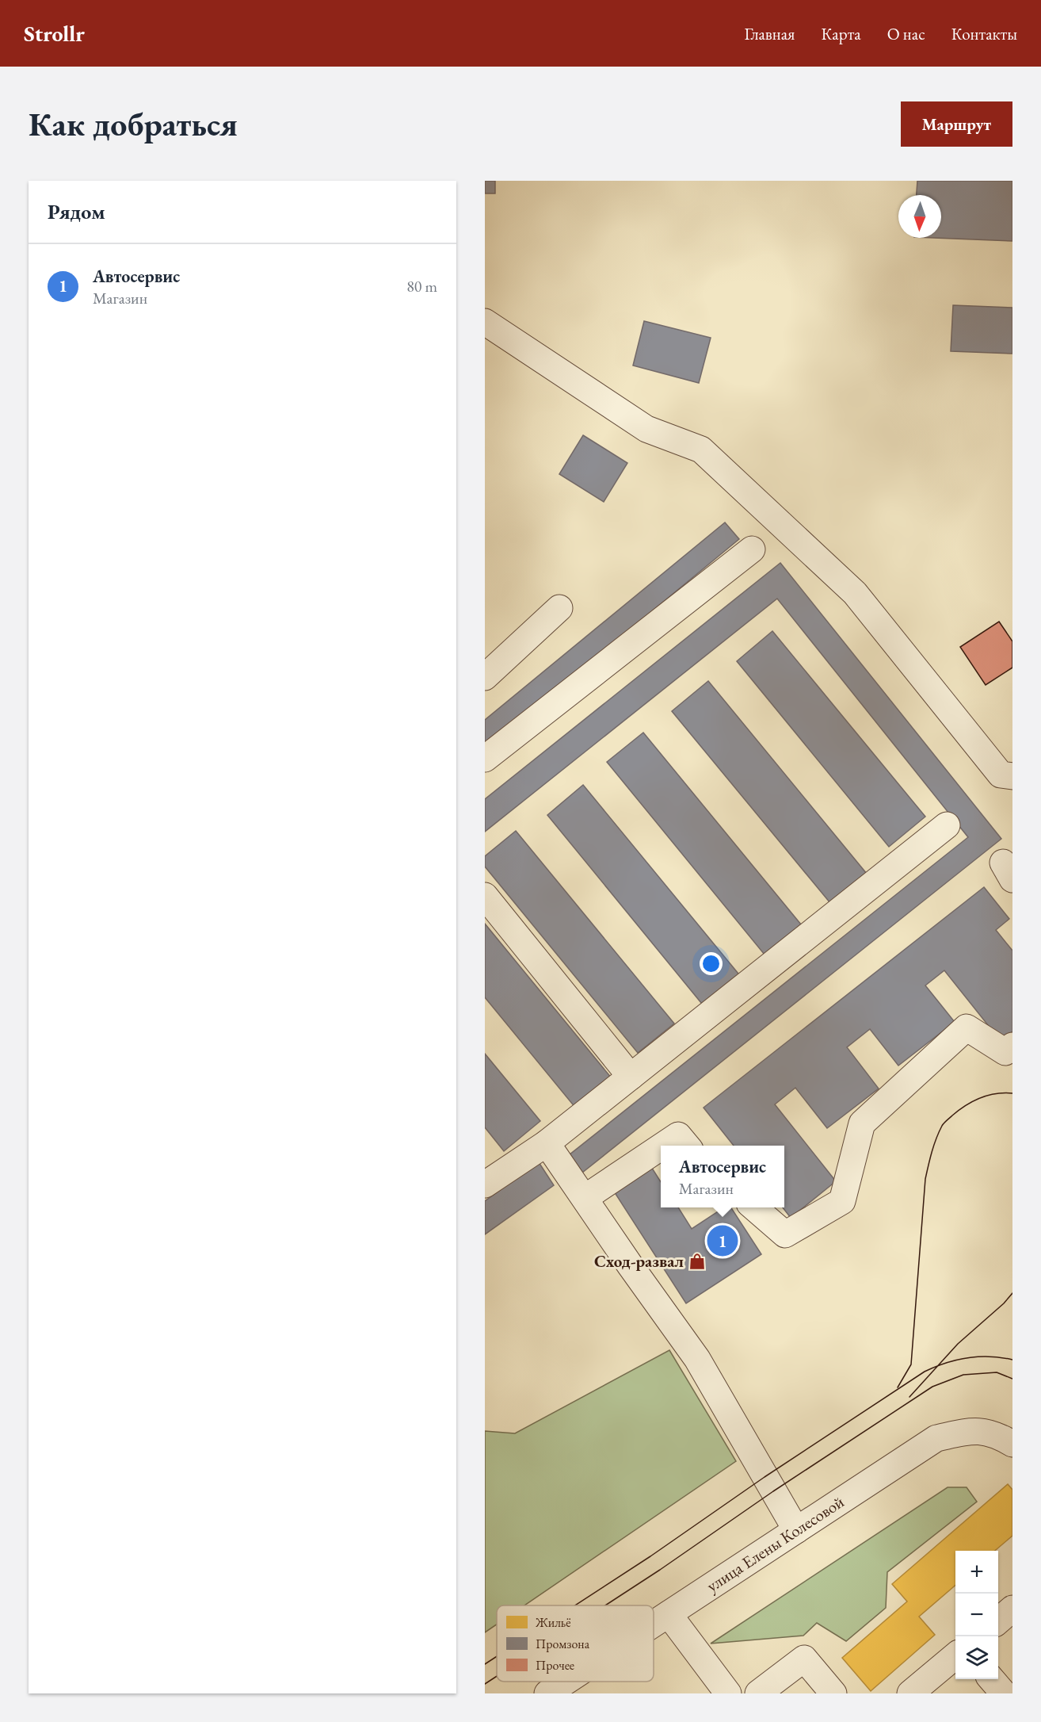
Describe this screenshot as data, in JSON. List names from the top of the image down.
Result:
{
  "streets": {
    "street": ["улица Елены Колесовой"]
  },
  "places": {
    "shop": ["Сход-развал"]
  },
  "legend": ["Жильё", "Промзона", "Прочее"],
  "north": "bottom",
  "page": {
    "header": "Strollr",
    "nav": [
      "Главная",
      "Карта",
      "О нас",
      "Контакты"
    ],
    "buttons": "Маршрут",
    "title": "Как добраться",
    "heading": "Рядом",
    "list": [
      {
        "mark": "1",
        "name": "Автосервис",
        "note": "Магазин",
        "value": "80 m"
      }
    ],
    "popup": ["Автосервис", "Магазин"],
    "pins": "1",
    "map_buttons": ["+", "−"]
  }
}
